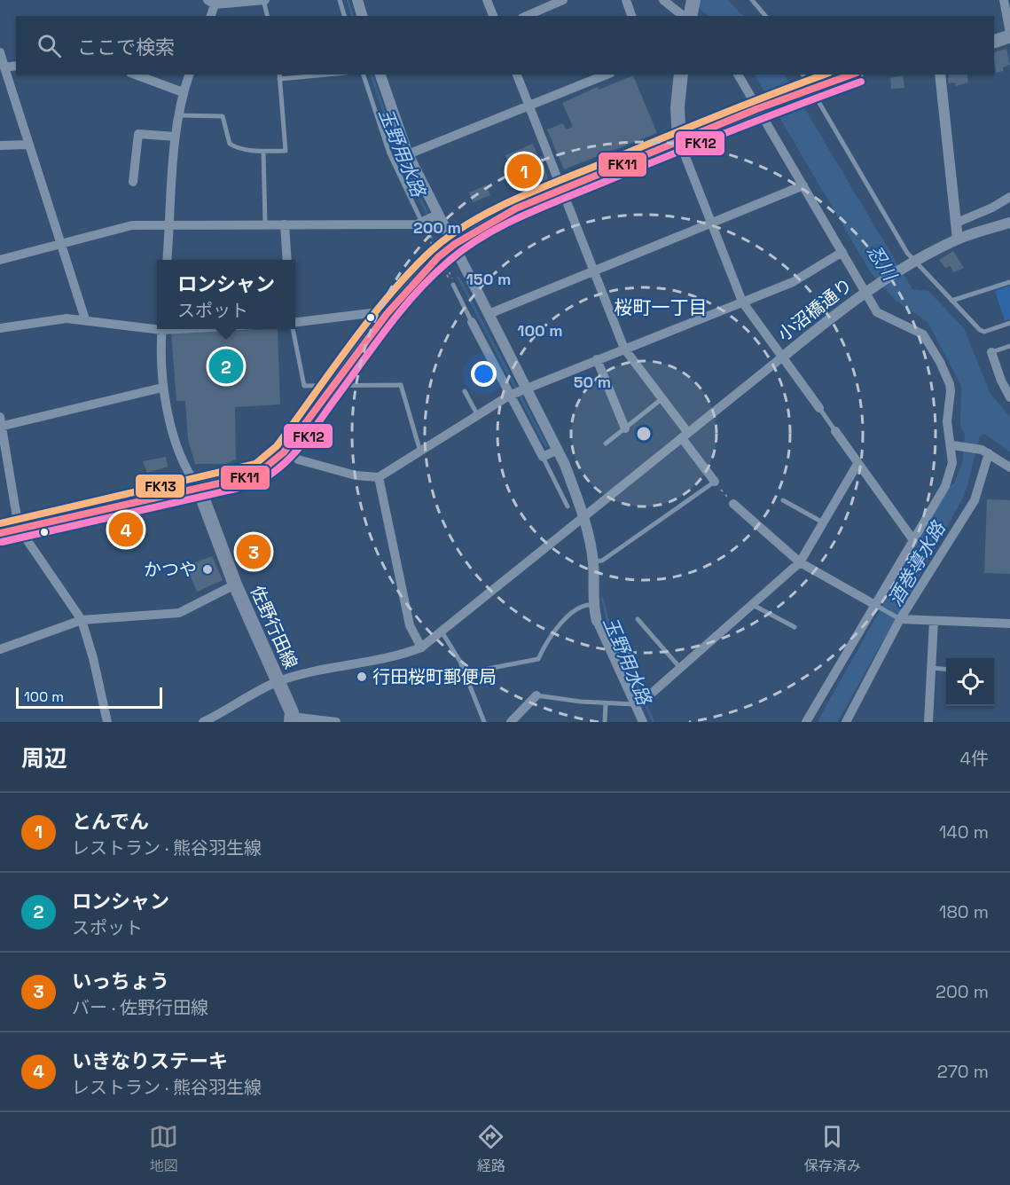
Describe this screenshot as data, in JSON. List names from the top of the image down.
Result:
{
  "streets": {
    "main road": ["佐野行田線"],
    "street": ["小沼橋通り"]
  },
  "districts": ["桜町一丁目"],
  "water": ["玉野用水路", "忍川", "酒巻導水路"],
  "places": ["かつや", "行田桜町郵便局"],
  "lines": ["transit line FK11", "transit line FK13", "transit line FK12"],
  "scale_bar": "100 m",
  "page": {
    "search": "ここで検索",
    "pins": [
      "1",
      "2",
      "4",
      "3"
    ],
    "popup": ["ロンシャン", "スポット"],
    "scale": "100 m",
    "heading": ["周辺", "4件"],
    "list": [
      {
        "mark": "1",
        "name": "とんでん",
        "note": "レストラン · 熊谷羽生線",
        "value": "140 m"
      },
      {
        "mark": "2",
        "name": "ロンシャン",
        "note": "スポット",
        "value": "180 m"
      },
      {
        "mark": "3",
        "name": "いっちょう",
        "note": "バー · 佐野行田線",
        "value": "200 m"
      },
      {
        "mark": "4",
        "name": "いきなりステーキ",
        "note": "レストラン · 熊谷羽生線",
        "value": "270 m"
      }
    ],
    "nav": ["地図", "経路", "保存済み"]
  },
  "rings": [
    "200 m",
    "150 m",
    "100 m",
    "50 m"
  ]
}
